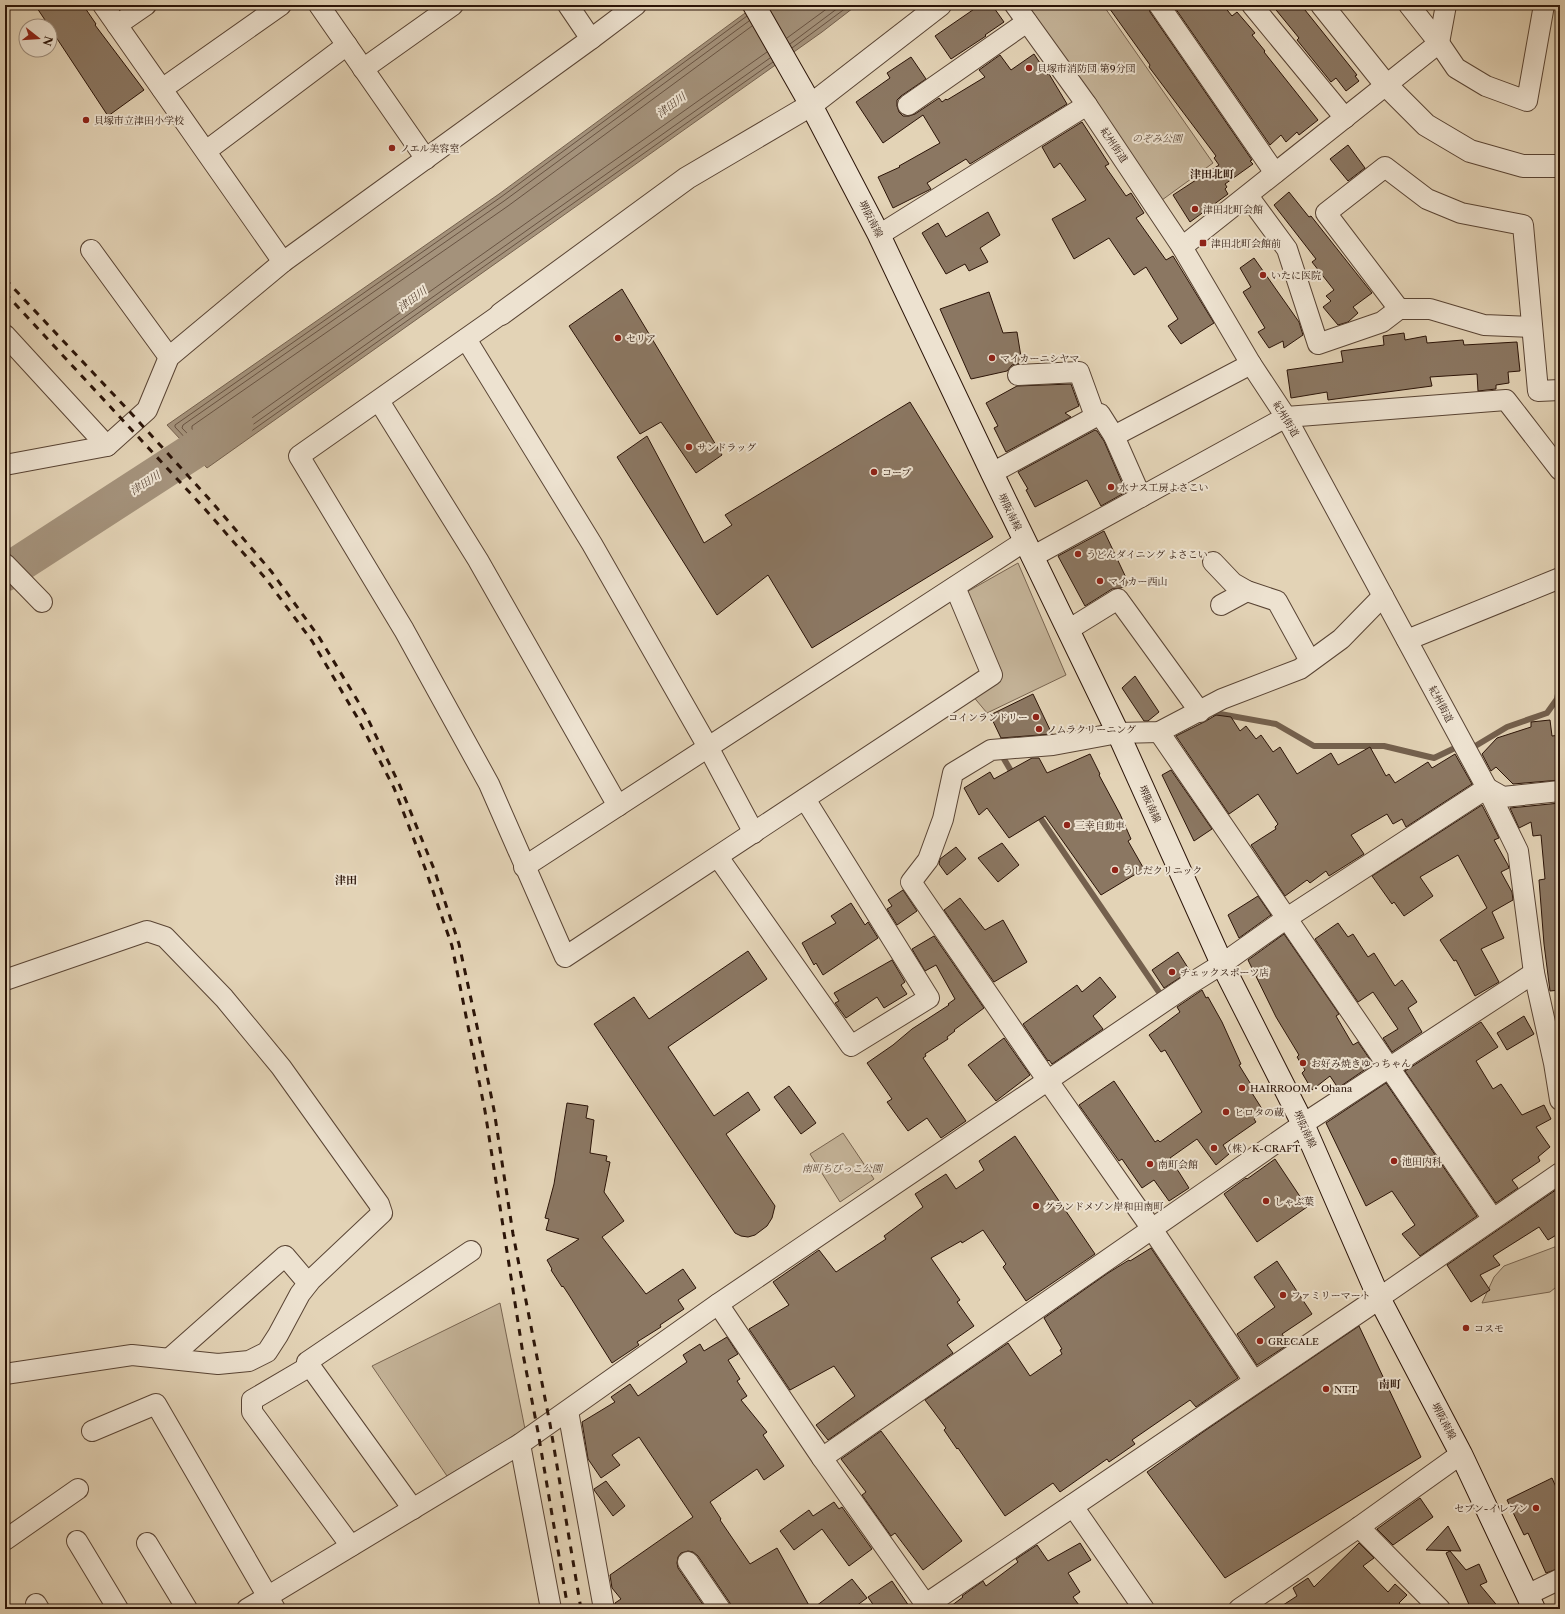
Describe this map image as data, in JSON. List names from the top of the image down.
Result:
{
  "streets": {
    "main road": ["堺阪南線"],
    "street": ["紀州街道"]
  },
  "districts": ["津田北町", "津田", "南町"],
  "water": ["津田川"],
  "parks": ["のぞみ公園", "南町ちびっこ公園"],
  "places": {
    "other": [
      "貝塚市消防団 第9分団",
      "貝塚市立津田小学校",
      "ノエル美容室",
      "津田北町会館",
      "いたに医院",
      "セリア",
      "マイカーニシヤマ",
      "サンドラッグ",
      "コープ",
      "水ナス工房よさこい",
      "うどんダイニング よさこい",
      "マイカー西山",
      "コインランドリー",
      "ノムラクリーニング",
      "三幸自動車",
      "うしだクリニック",
      "チェックスポーツ店",
      "お好み焼きゆっちゃん",
      "HAIRROOM・Ohana",
      "ヒロタの蔵",
      "（株）K-CRAFT",
      "池田内科",
      "南町会館",
      "しゃぶ葉",
      "グランドメゾン岸和田南町",
      "ファミリーマート",
      "コスモ",
      "GRECALE",
      "NTT",
      "セブン-イレブン"
    ],
    "transit": ["津田北町会館前"]
  },
  "north": "right"
}
